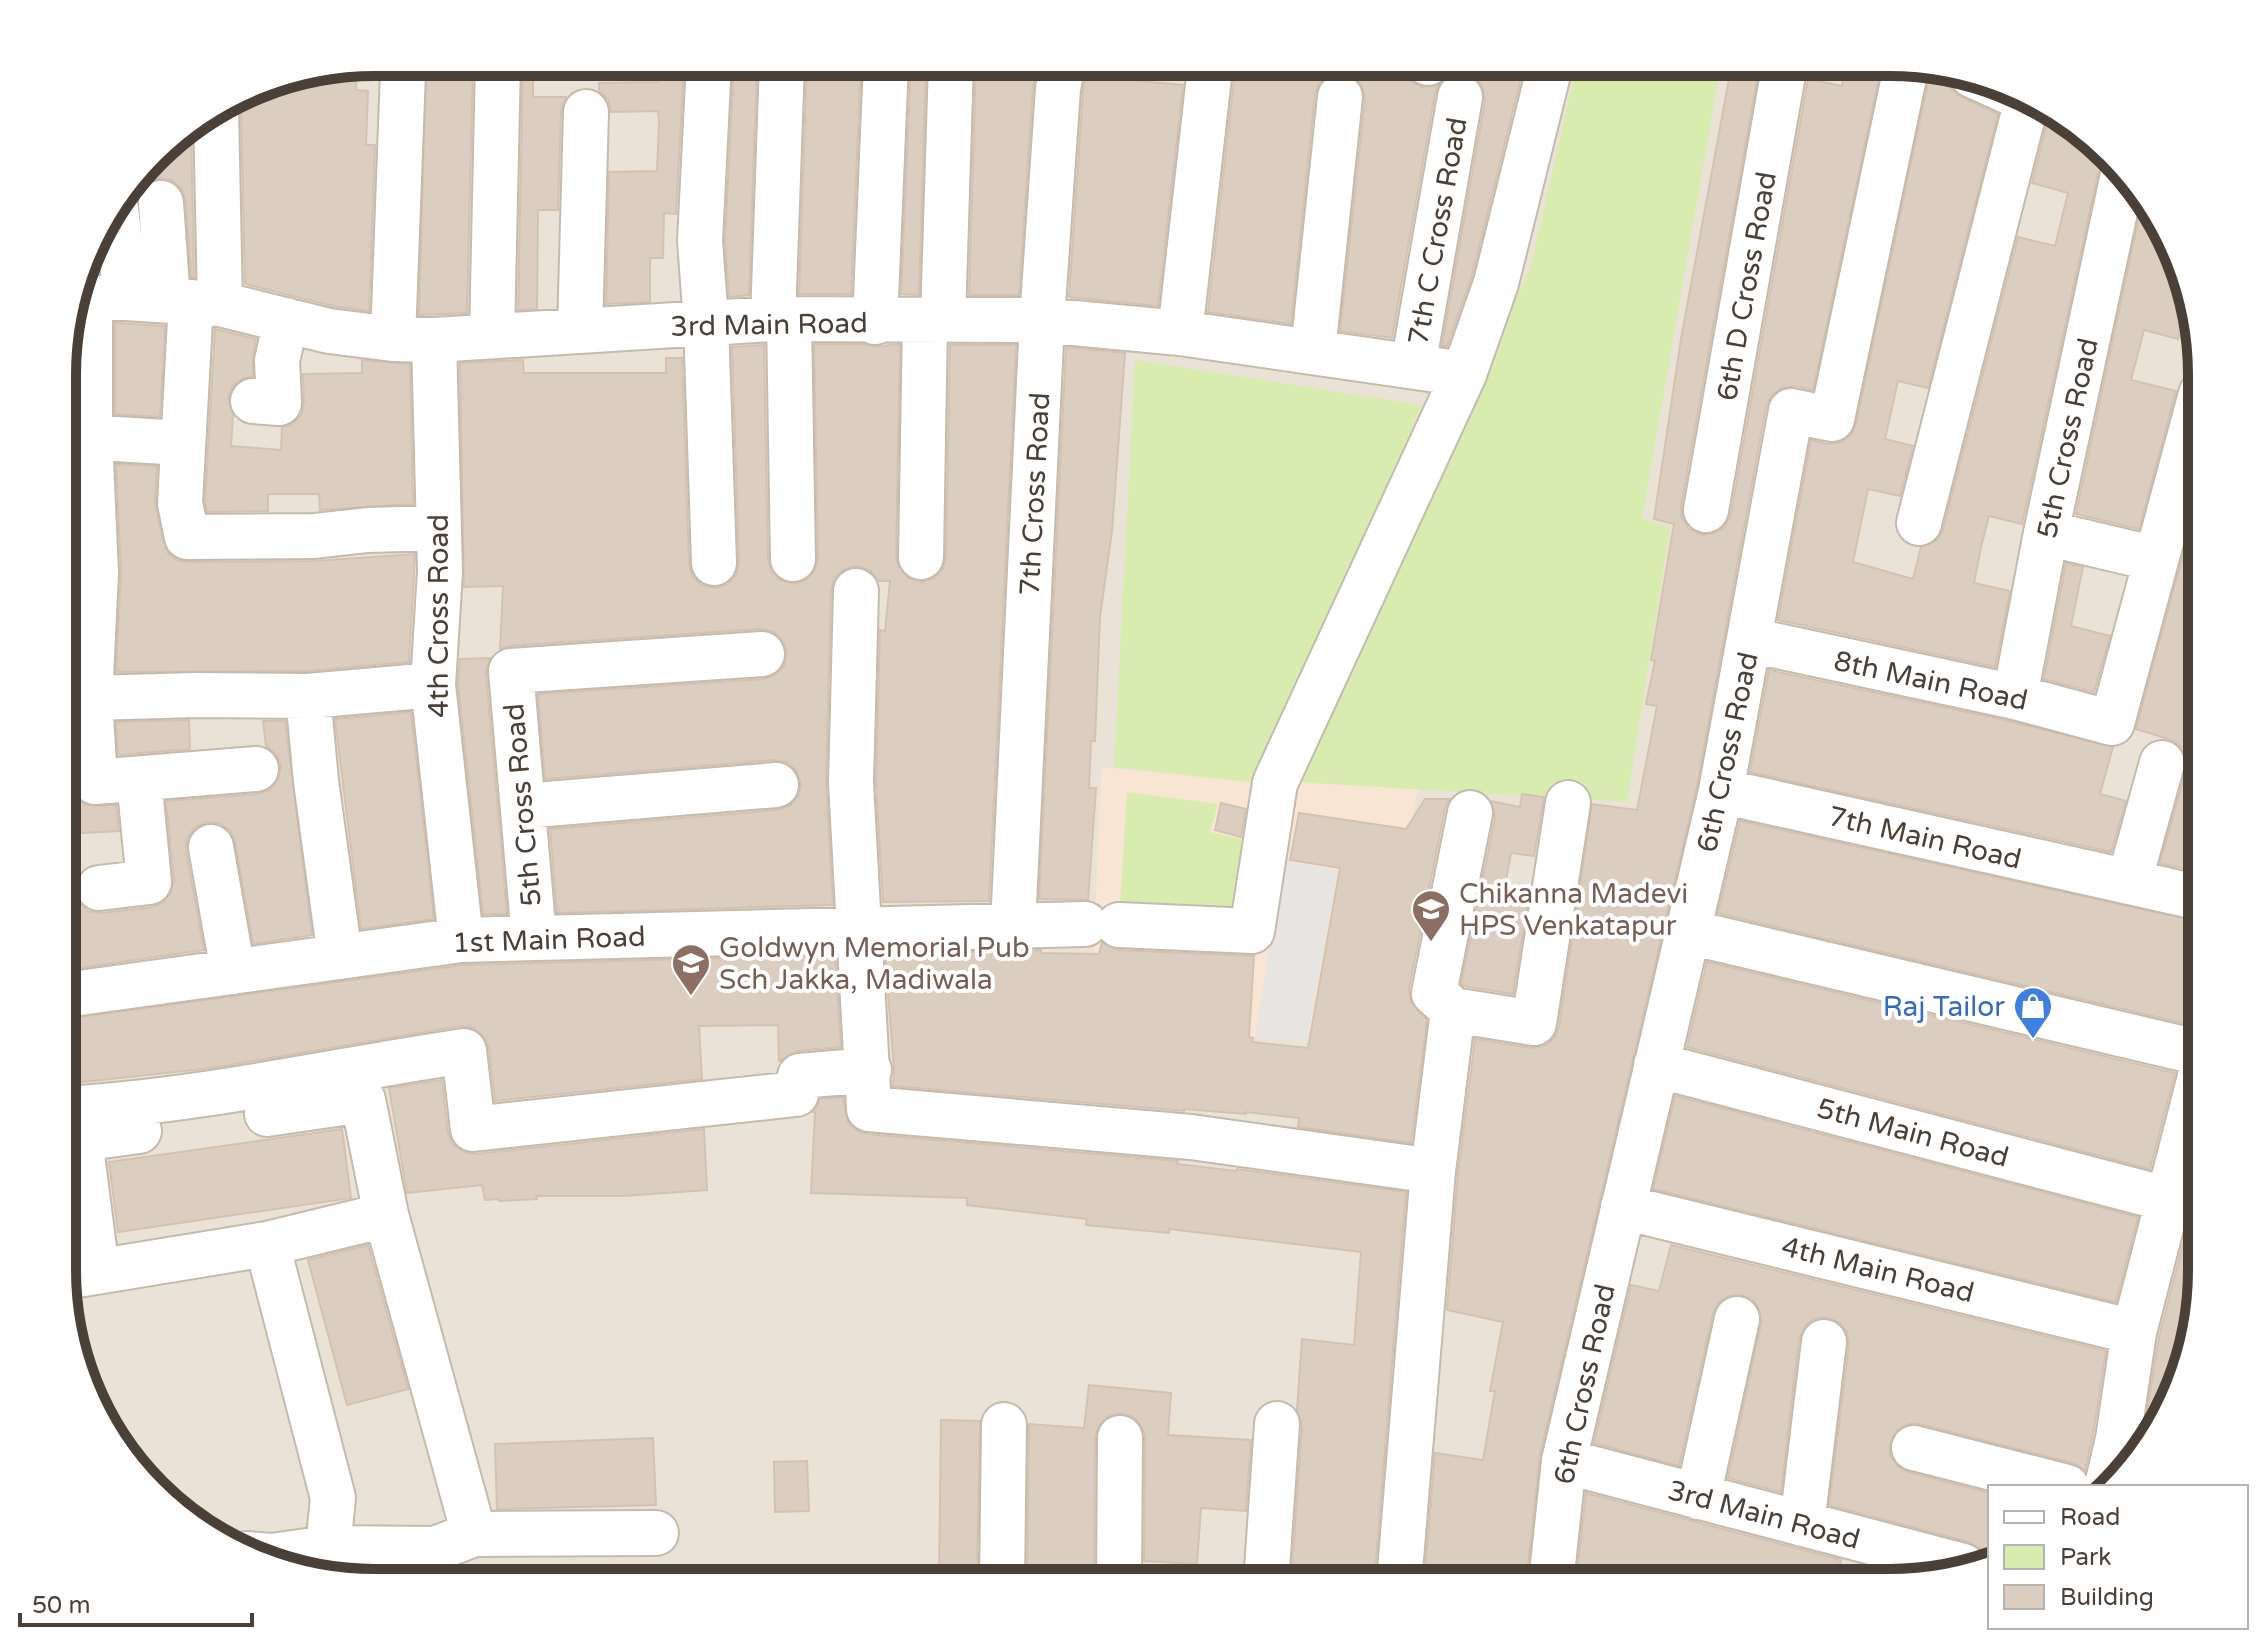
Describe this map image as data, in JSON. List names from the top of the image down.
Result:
{
  "streets": {
    "street": [
      "7th C Cross Road",
      "6th D Cross Road",
      "3rd Main Road",
      "5th Cross Road",
      "7th Cross Road",
      "4th Cross Road",
      "8th Main Road",
      "6th Cross Road",
      "7th Main Road",
      "1st Main Road",
      "5th Main Road",
      "4th Main Road"
    ]
  },
  "crossings": [
    ["7th C Cross Road", "3rd Main Road"],
    ["3rd Main Road", "7th Cross Road"],
    ["3rd Main Road", "4th Cross Road"],
    ["3rd Main Road", "6th Cross Road"],
    ["3rd Main Road", "1st Main Road"],
    ["5th Cross Road", "8th Main Road"],
    ["5th Cross Road", "1st Main Road"],
    ["7th Cross Road", "1st Main Road"],
    ["4th Cross Road", "1st Main Road"],
    ["8th Main Road", "6th Cross Road"],
    ["6th Cross Road", "7th Main Road"],
    ["6th Cross Road", "5th Main Road"],
    ["6th Cross Road", "4th Main Road"]
  ],
  "places": {
    "school or university": ["Chikanna Madevi HPS Venkatapur", "Goldwyn Memorial Pub Sch Jakka, Madiwala"],
    "shop": ["Raj Tailor"]
  },
  "legend": ["Road", "Park", "Building"],
  "scale_bar": "50 m"
}
